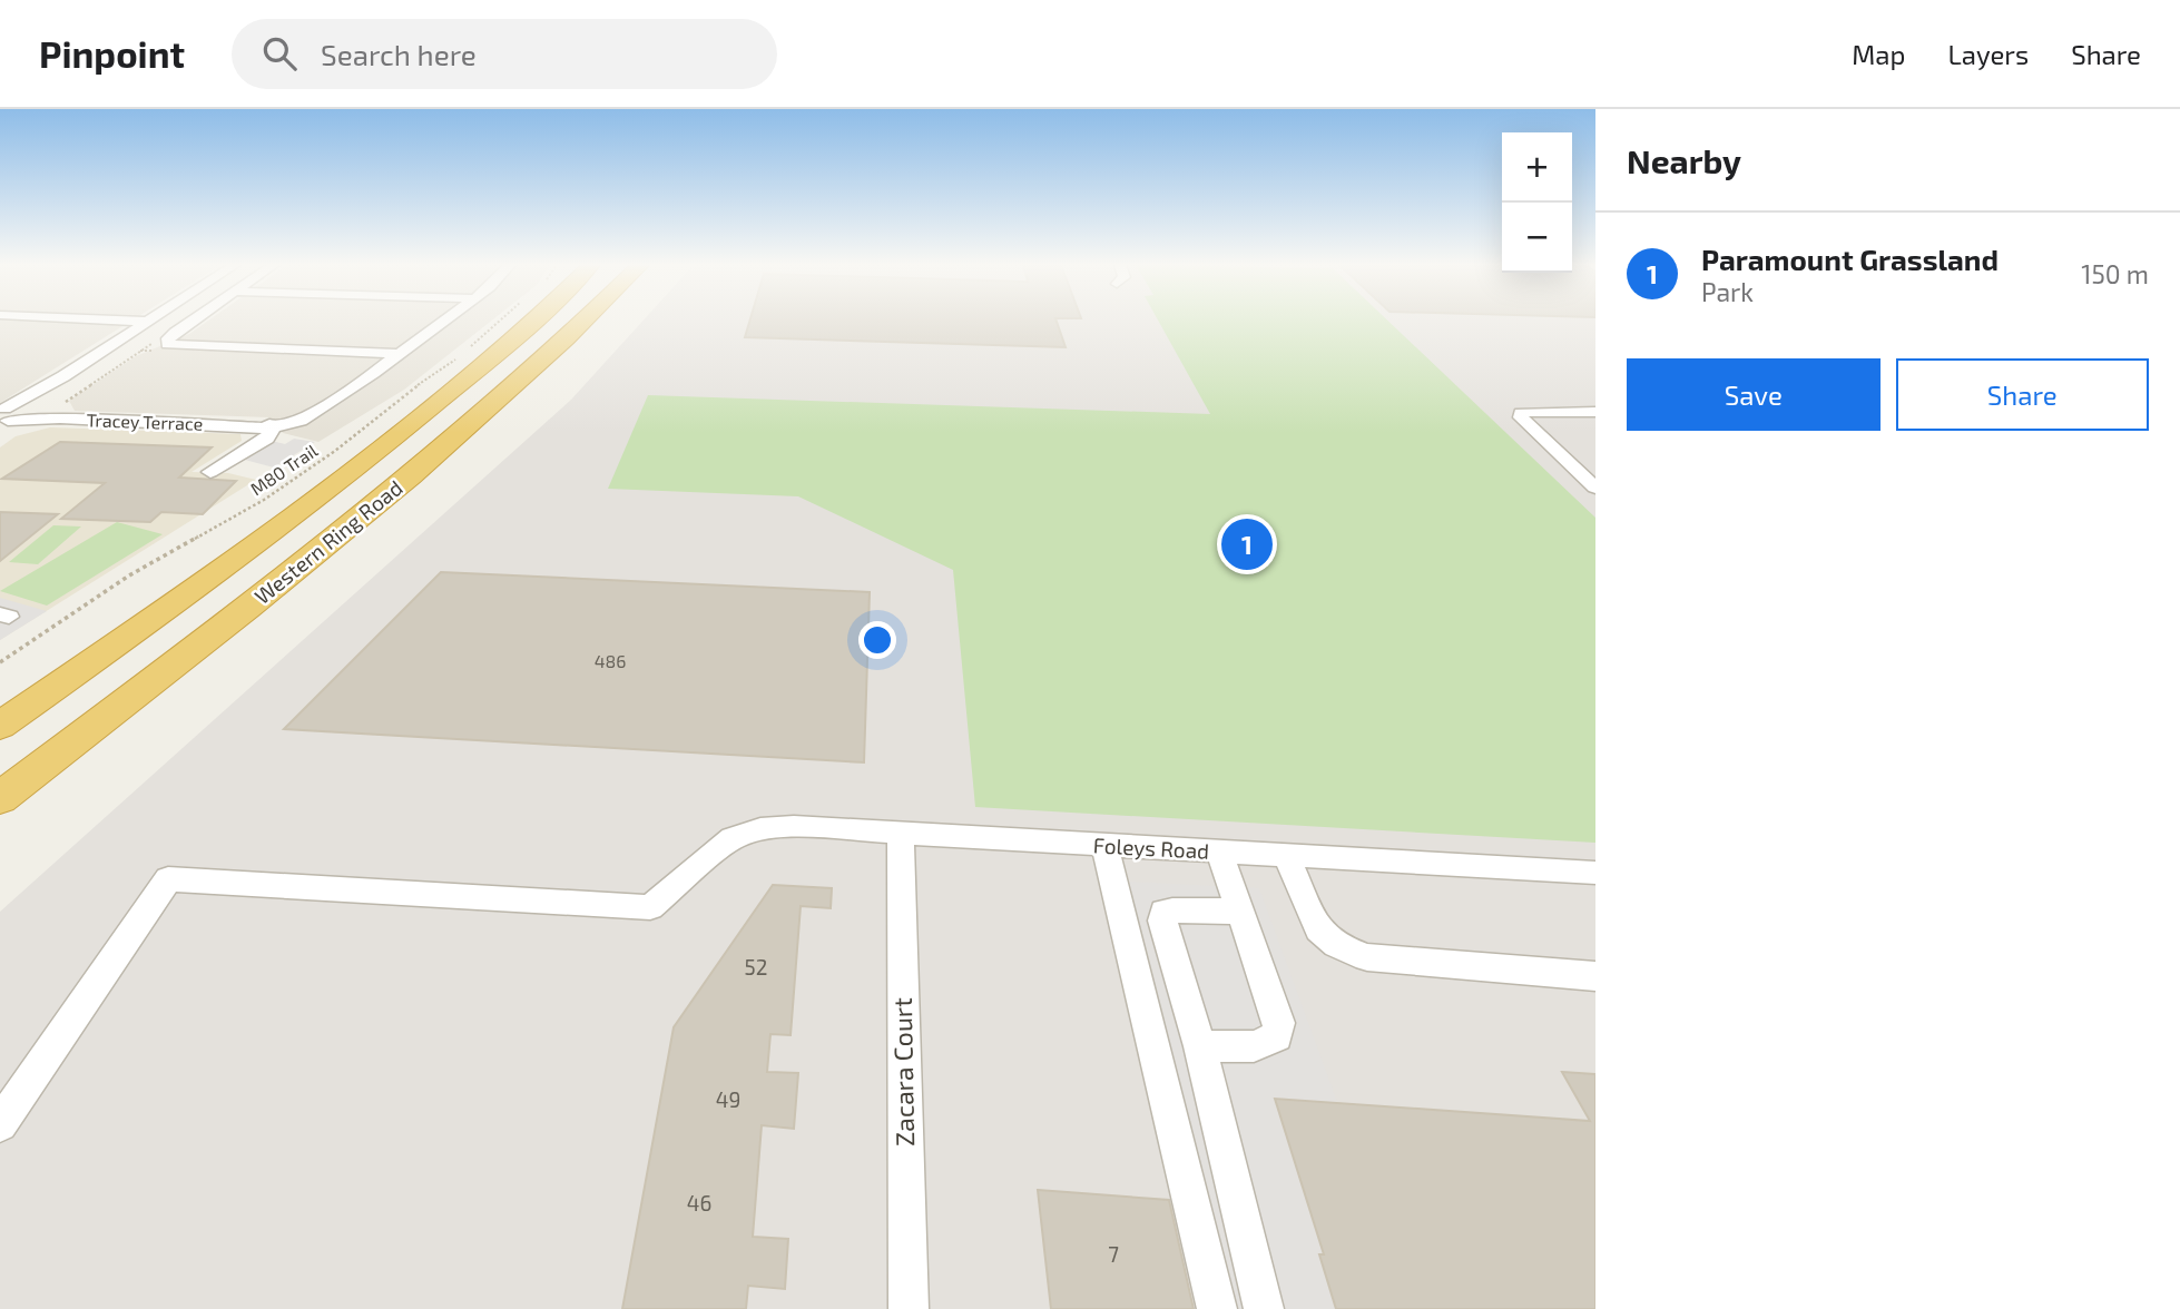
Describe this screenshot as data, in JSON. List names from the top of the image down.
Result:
{
  "streets": {
    "highway": ["Western Ring Road"],
    "street": ["Tracey Terrace", "Foleys Road", "Zacara Court"],
    "path": ["M80 Trail"]
  },
  "crossings": [
    ["Foleys Road", "Zacara Court"]
  ],
  "house_numbers": [
    "486",
    "52",
    "49",
    "46",
    "7"
  ],
  "page": {
    "header": "Pinpoint",
    "search": "Search here",
    "nav": ["Map", "Layers", "Share"],
    "heading": "Nearby",
    "map_buttons": ["+", "−"],
    "list": [
      {
        "mark": "1",
        "name": "Paramount Grassland",
        "note": "Park",
        "value": "150 m"
      }
    ],
    "buttons": ["Save", "Share"],
    "pins": "1"
  }
}
